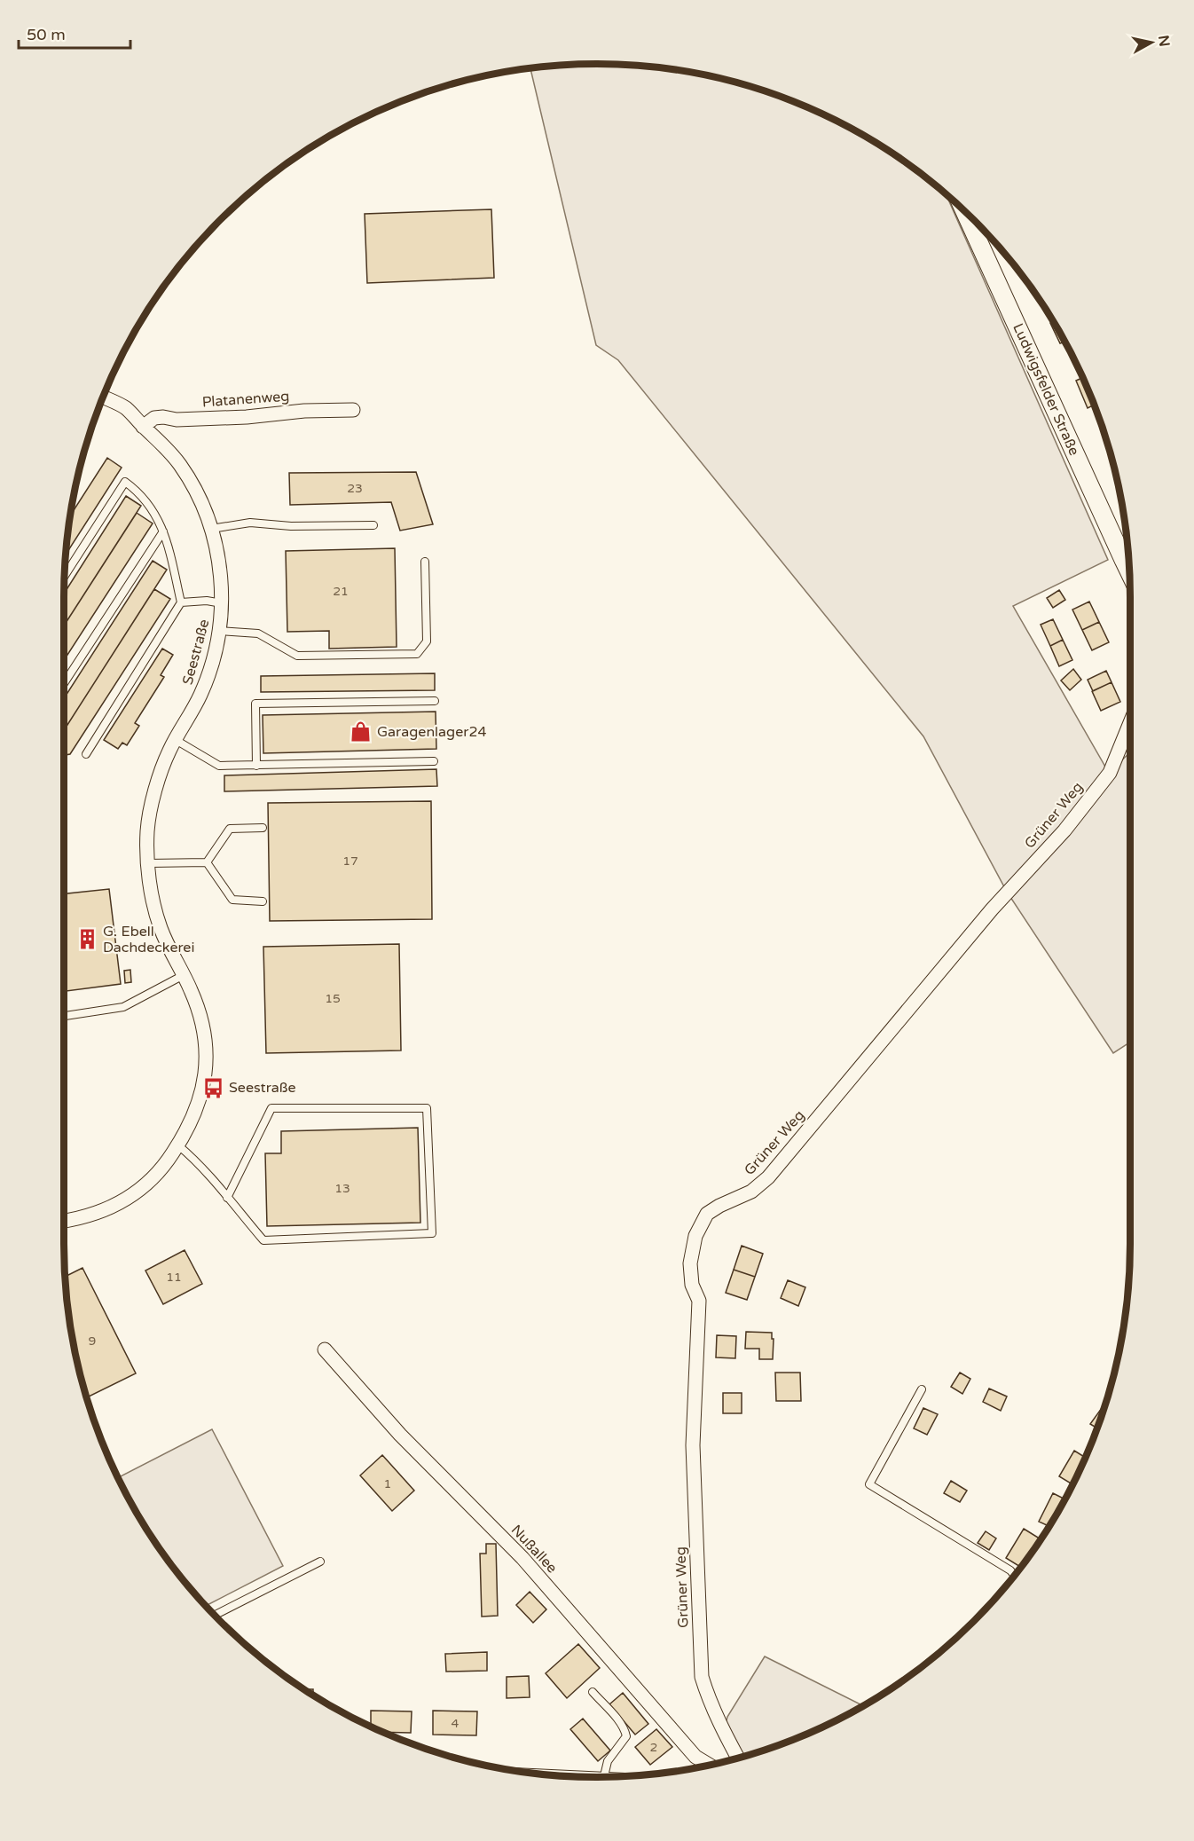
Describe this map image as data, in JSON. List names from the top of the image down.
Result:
{
  "streets": {
    "street": [
      "Ludwigsfelder Straße",
      "Platanenweg",
      "Seestraße",
      "Grüner Weg",
      "Nußallee"
    ]
  },
  "crossings": [
    ["Platanenweg", "Seestraße"]
  ],
  "places": {
    "shop": ["Garagenlager24"],
    "building": ["G. Ebell Dachdeckerei"],
    "bus stop": ["Seestraße"]
  },
  "house_numbers": [
    "23",
    "21",
    "17",
    "15",
    "13",
    "11",
    "9",
    "1",
    "4",
    "2"
  ],
  "scale_bar": "50 m",
  "north": "right"
}
